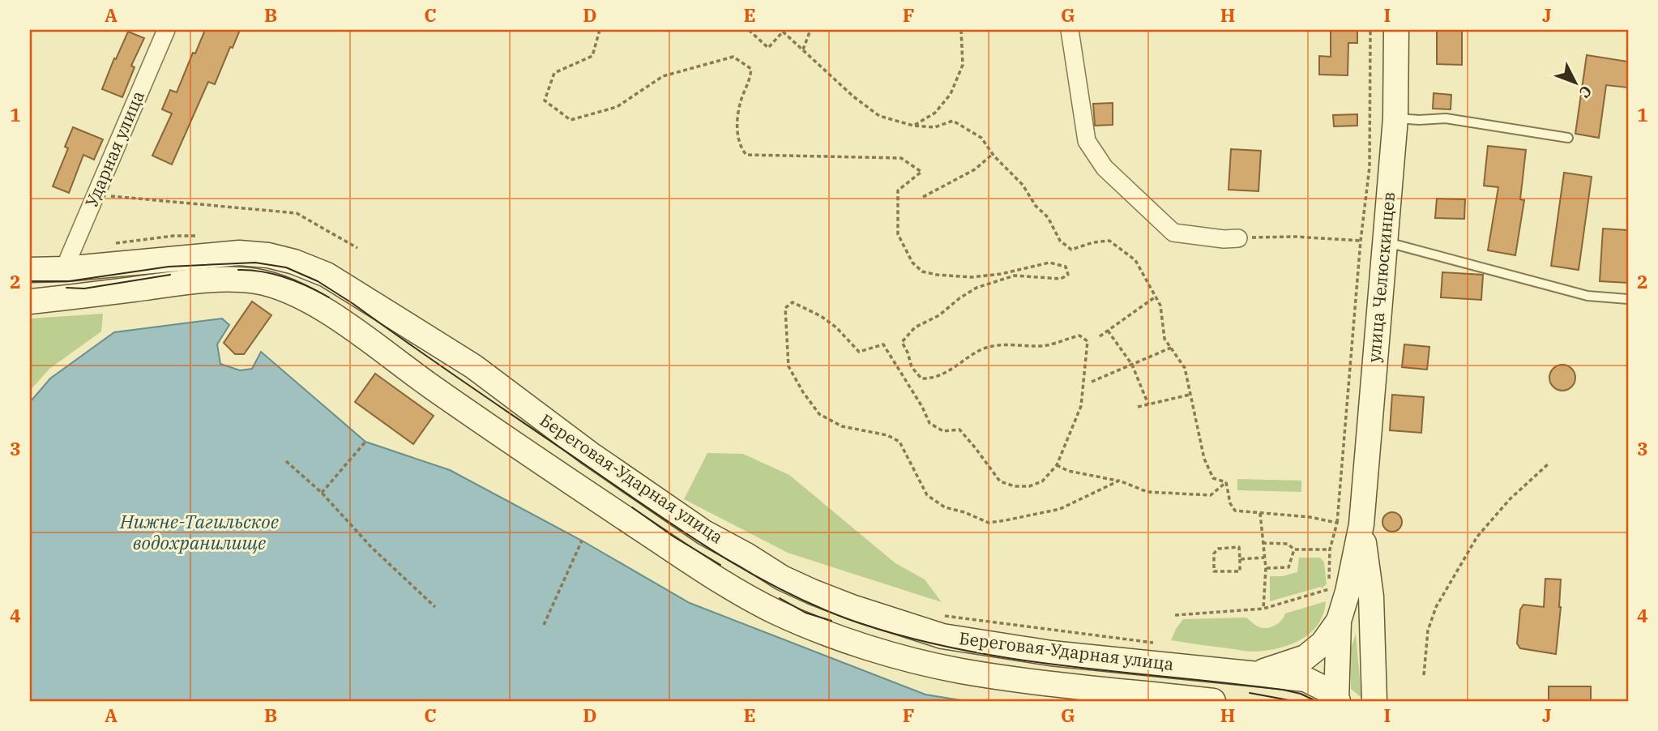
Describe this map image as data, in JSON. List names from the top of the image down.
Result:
{
  "streets": {
    "main road": ["улица Челюскинцев", "Береговая-Ударная улица"],
    "street": ["Ударная улица"]
  },
  "crossings": [
    ["Ударная улица", "Береговая-Ударная улица"],
    ["улица Челюскинцев", "Береговая-Ударная улица"]
  ],
  "water": ["Нижне-Тагильское водохранилище"],
  "north": "bottom right",
  "grid": {
    "columns": [
      "A",
      "B",
      "C",
      "D",
      "E",
      "F",
      "G",
      "H",
      "I",
      "J"
    ],
    "rows": [
      "1",
      "2",
      "3",
      "4"
    ]
  }
}
